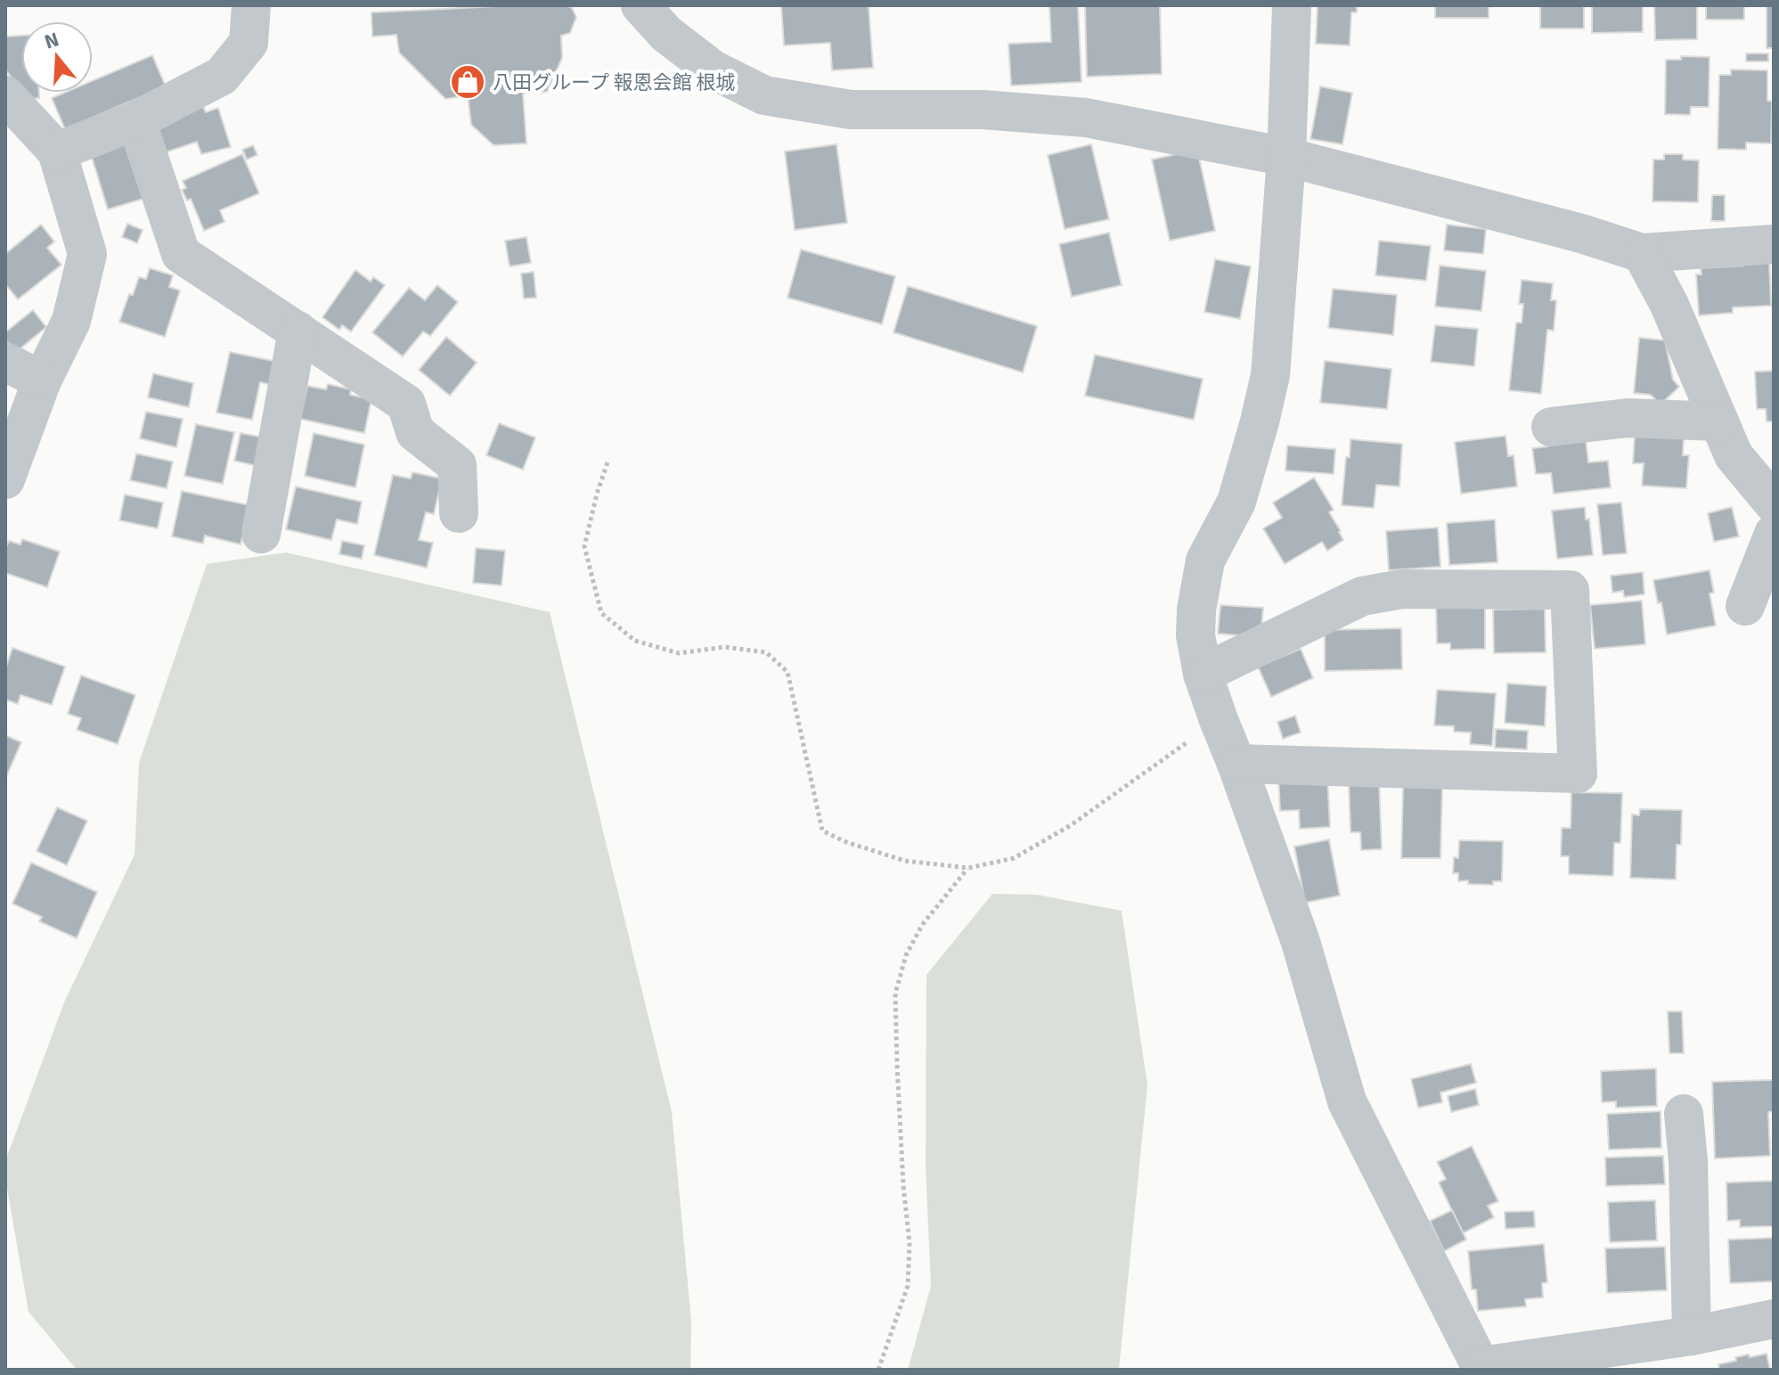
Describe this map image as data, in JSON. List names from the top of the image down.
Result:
{
  "places": {
    "shop": ["八田グループ 報恩会館 根城"]
  },
  "north": "top"
}
